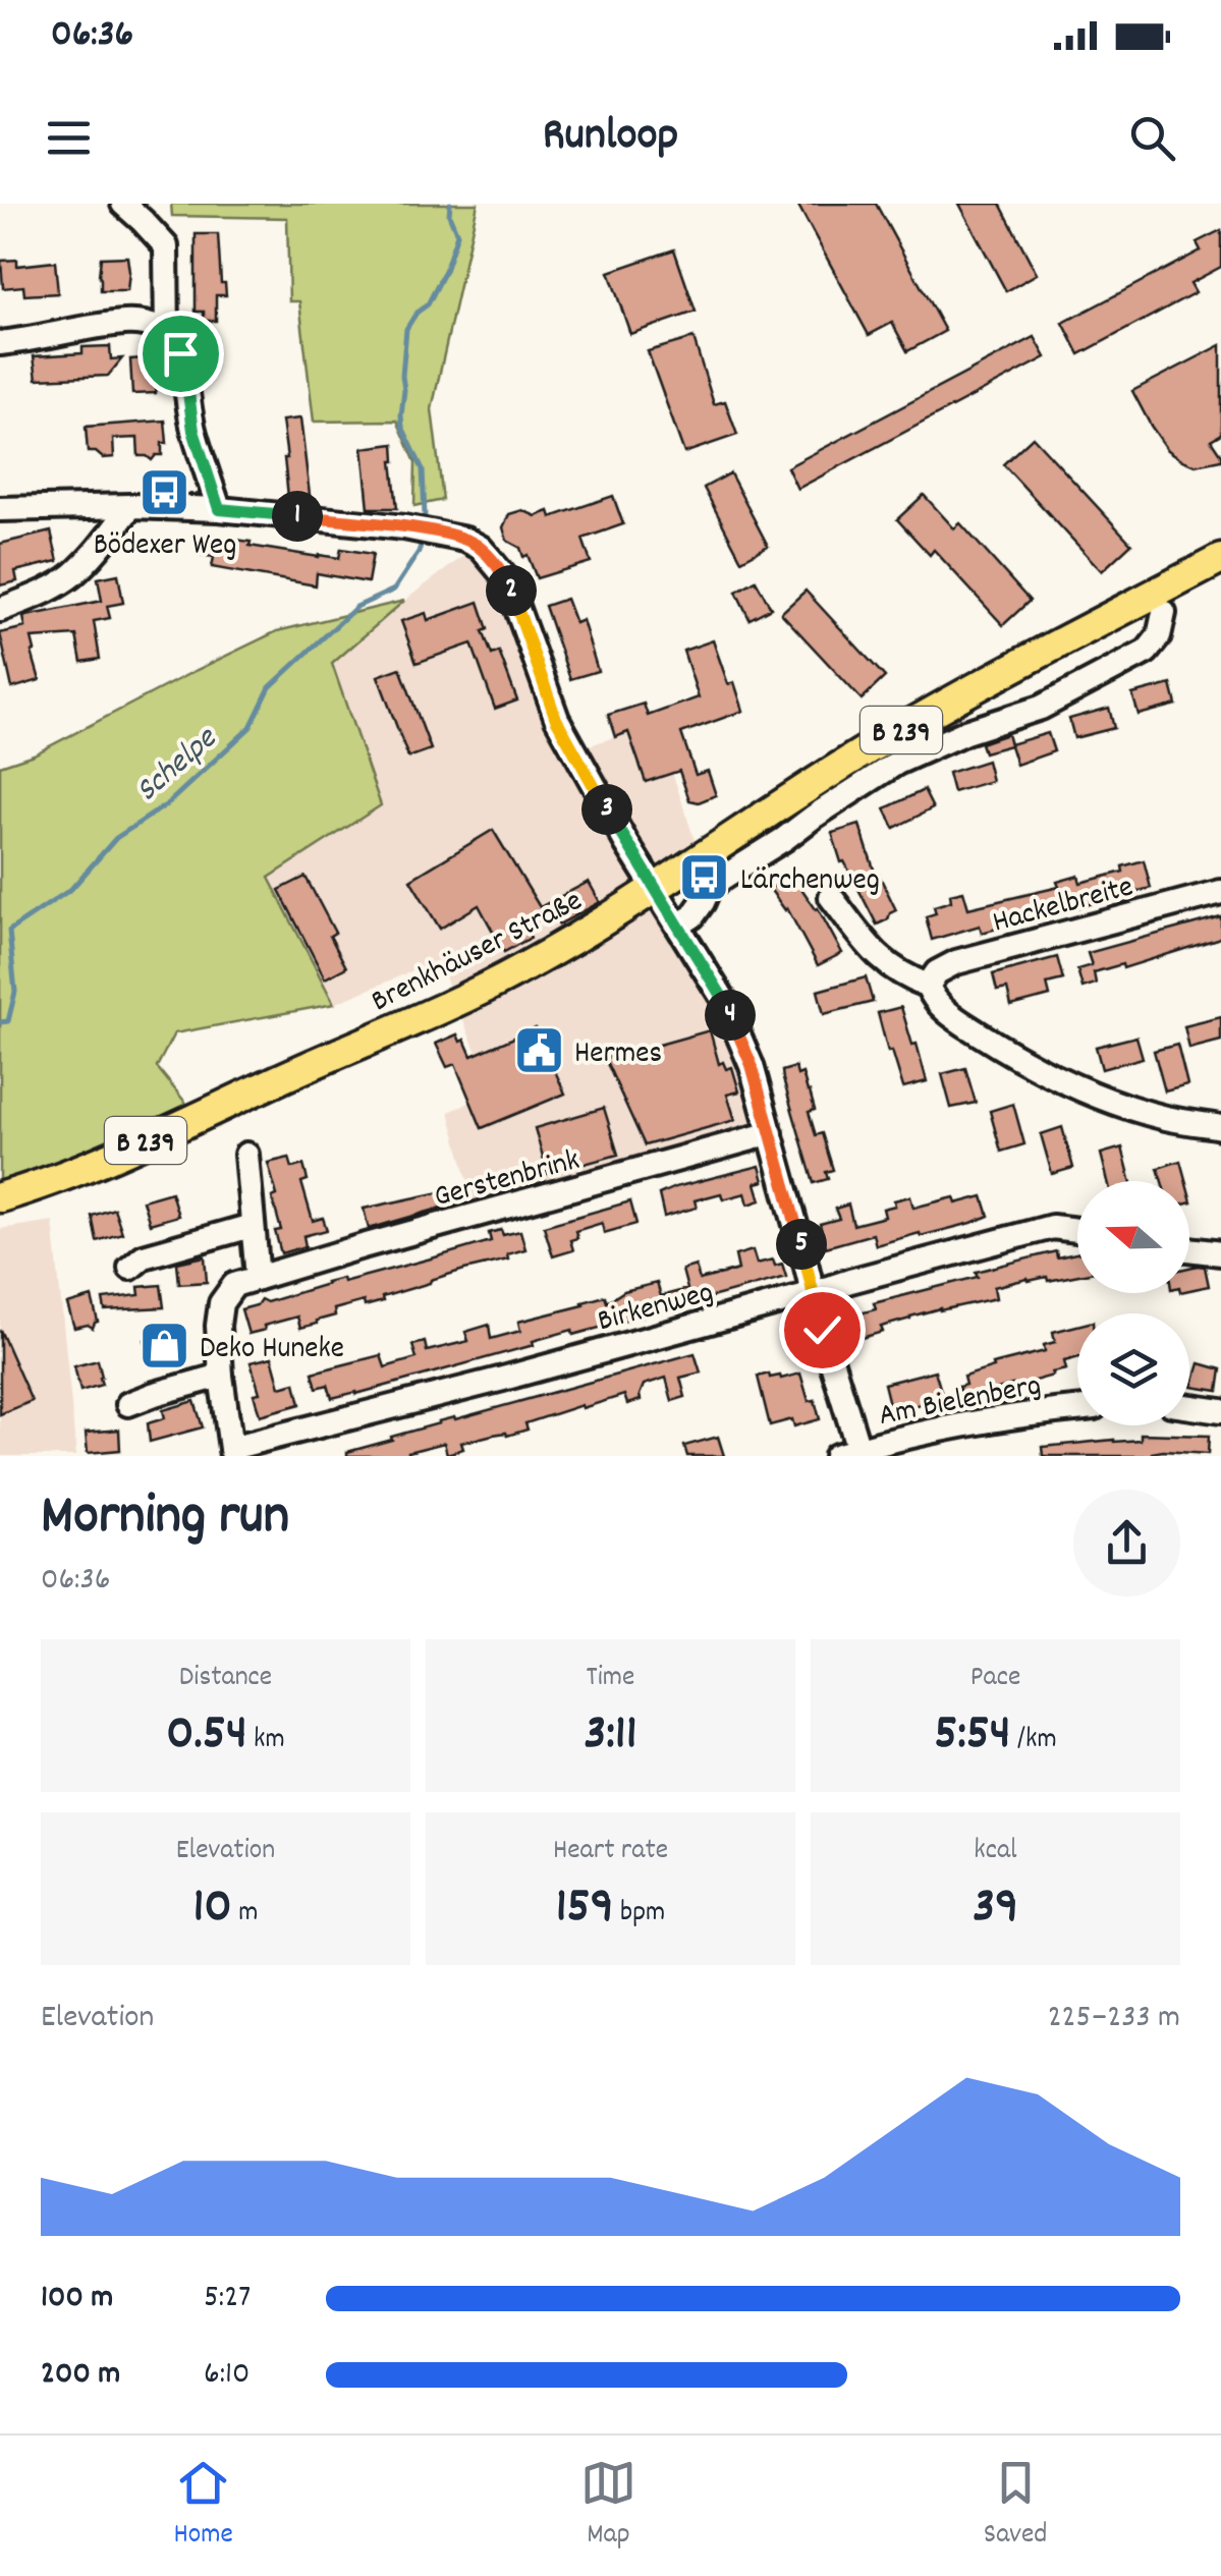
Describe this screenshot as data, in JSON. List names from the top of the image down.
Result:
{
  "streets": {
    "main road": ["B 239", "Brenkhäuser Straße"],
    "street": [
      "Hackelbreite",
      "Gerstenbrink",
      "Birkenweg",
      "Am Bielenberg"
    ]
  },
  "crossings": [
    ["Gerstenbrink", "Birkenweg"]
  ],
  "water": ["Schelpe"],
  "places": {
    "bus stop": ["Bödexer Weg", "Lärchenweg"],
    "public building": ["Hermes"],
    "shop": ["Deko Huneke"]
  },
  "north": "left",
  "page": {
    "status": "06:36",
    "header": "Runloop",
    "pins": [
      "1",
      "2",
      "3",
      "4",
      "5"
    ],
    "heading": ["Morning run", "06:36"],
    "stats": [
      ["Distance", "0.54 km"],
      ["Time", "3:11"],
      ["Pace", "5:54 /km"],
      ["Elevation", "10 m"],
      ["Heart rate", "159 bpm"],
      ["kcal", "39"]
    ],
    "chart": ["Elevation", "225–233 m"],
    "list": [
      {
        "name": "100 m",
        "note": "5:27"
      },
      {
        "name": "200 m",
        "note": "6:10"
      }
    ],
    "tabs": ["Home", "Map", "Saved"]
  }
}
